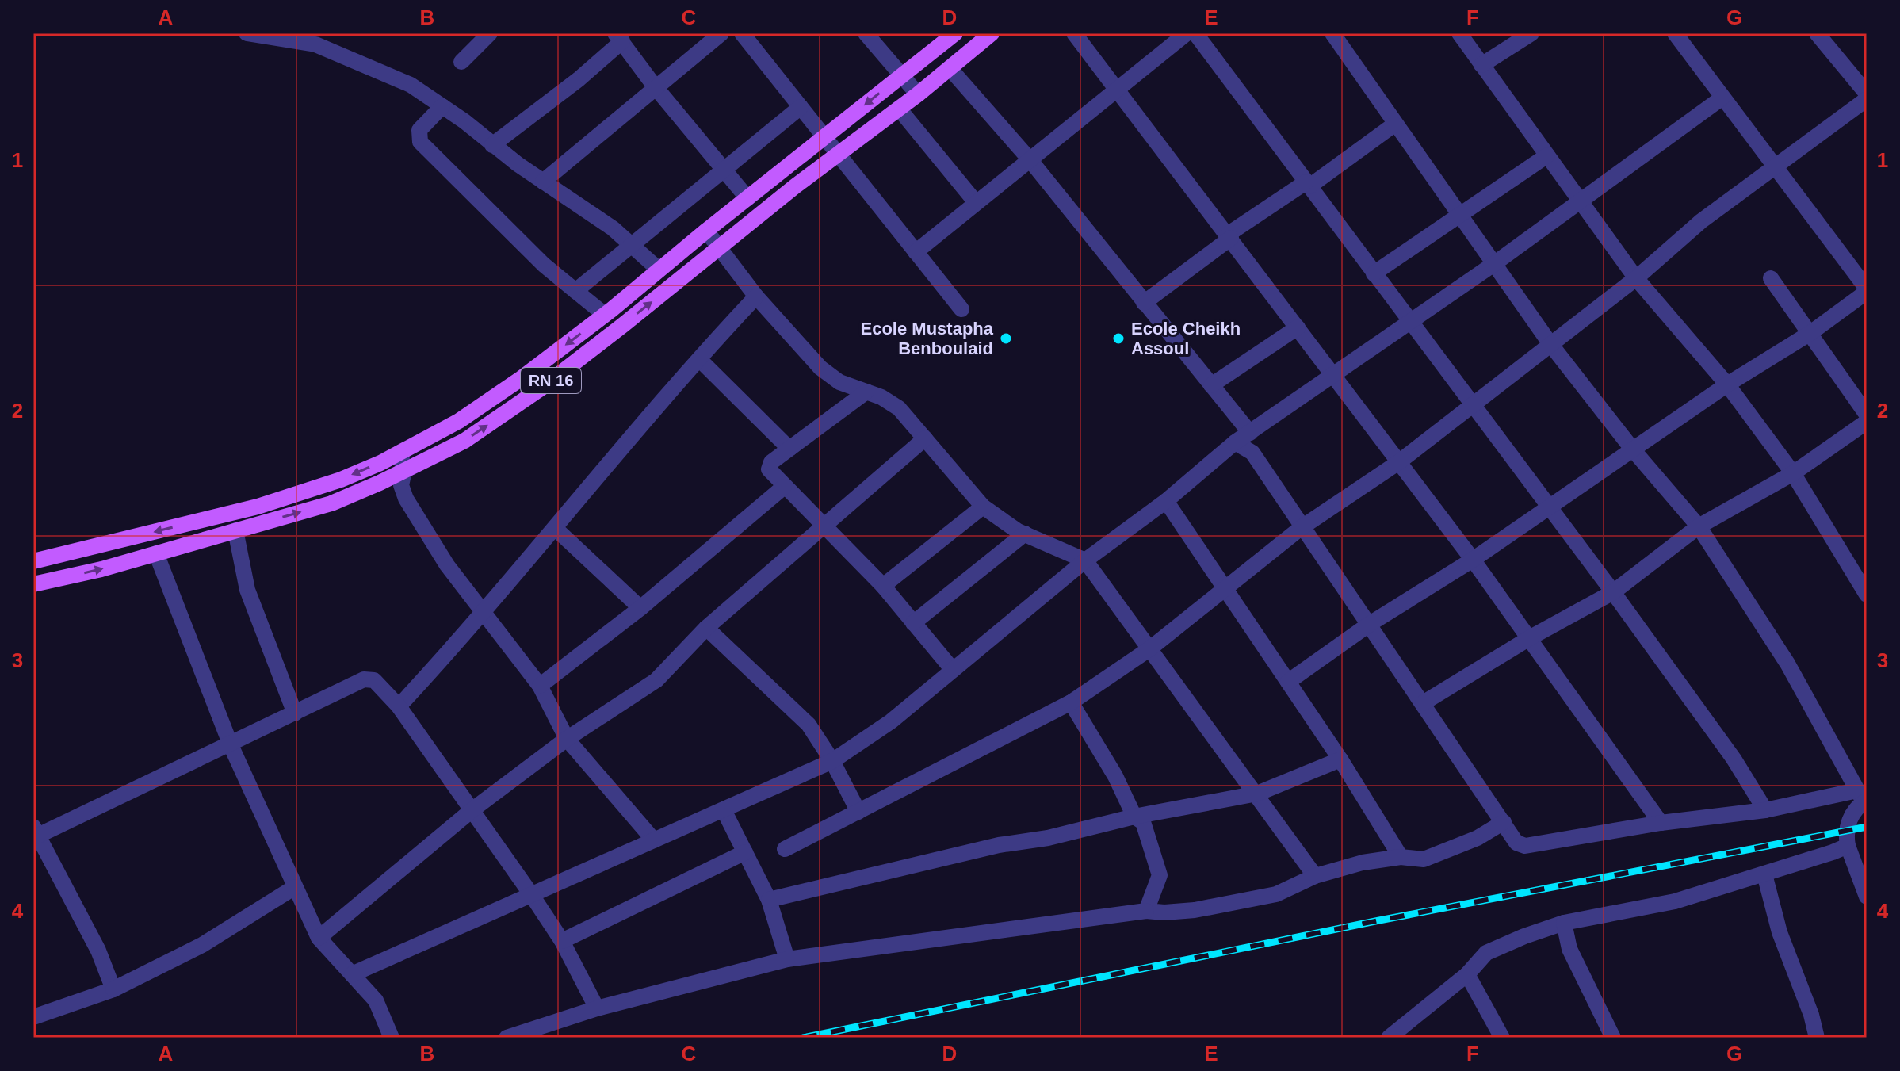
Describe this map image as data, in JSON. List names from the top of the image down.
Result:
{
  "streets": {
    "main road": ["RN 16"]
  },
  "places": ["Ecole Mustapha Benboulaid", "Ecole Cheikh Assoul"],
  "grid": {
    "columns": [
      "A",
      "B",
      "C",
      "D",
      "E",
      "F",
      "G"
    ],
    "rows": [
      "1",
      "2",
      "3",
      "4"
    ]
  }
}
